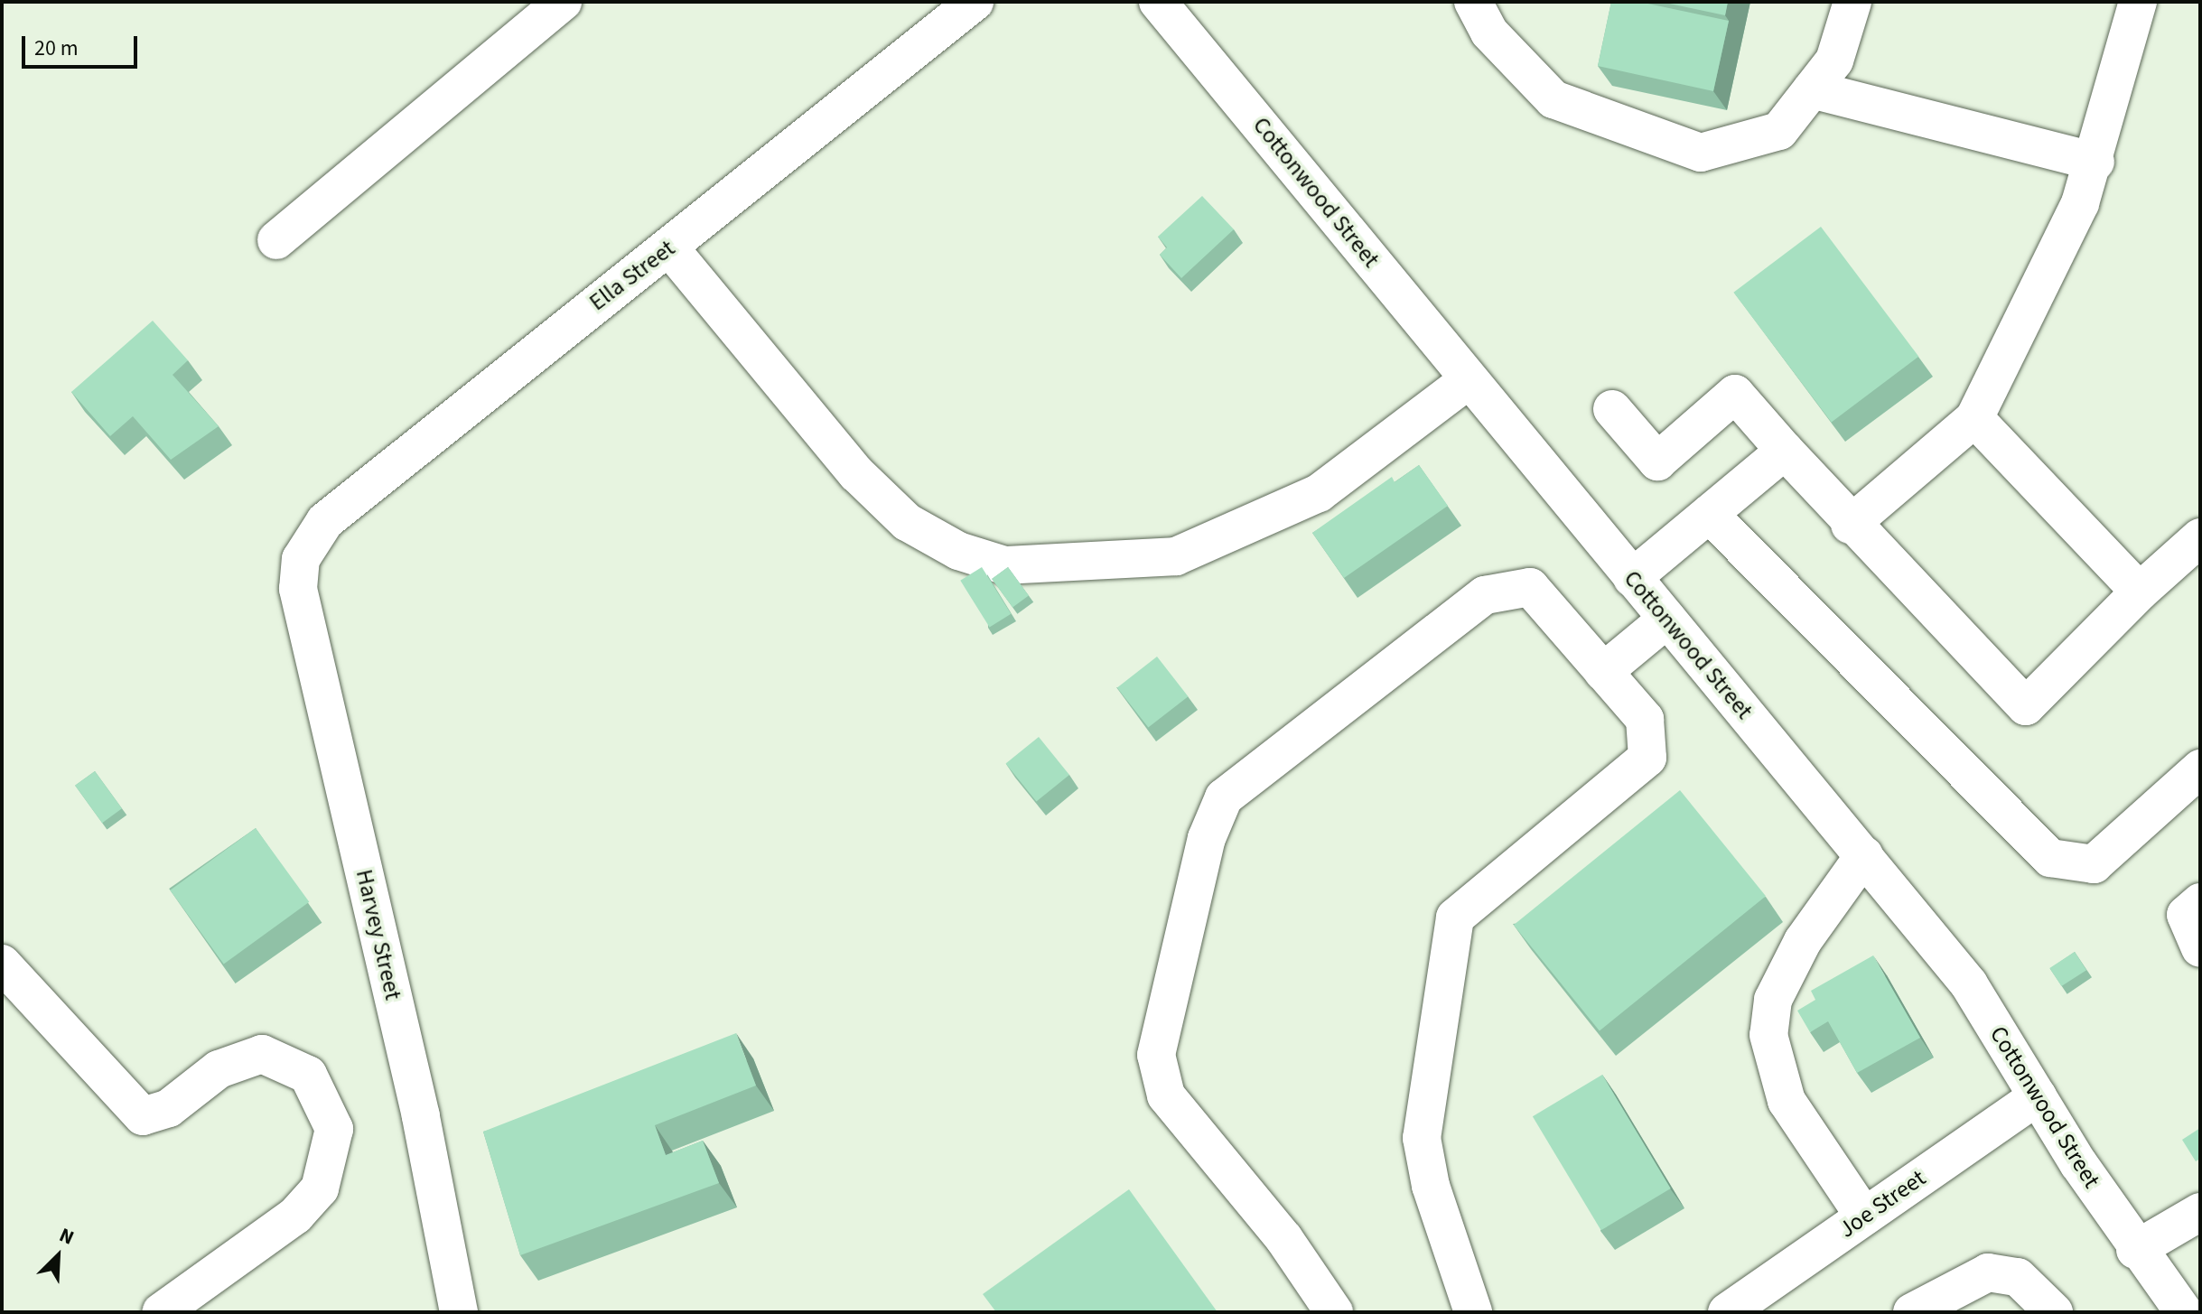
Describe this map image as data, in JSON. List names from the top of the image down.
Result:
{
  "streets": {
    "street": [
      "Cottonwood Street",
      "Ella Street",
      "Harvey Street",
      "Joe Street"
    ]
  },
  "crossings": [
    ["Cottonwood Street", "Joe Street"],
    ["Ella Street", "Harvey Street"]
  ],
  "scale_bar": "20 m",
  "north": "top right"
}
